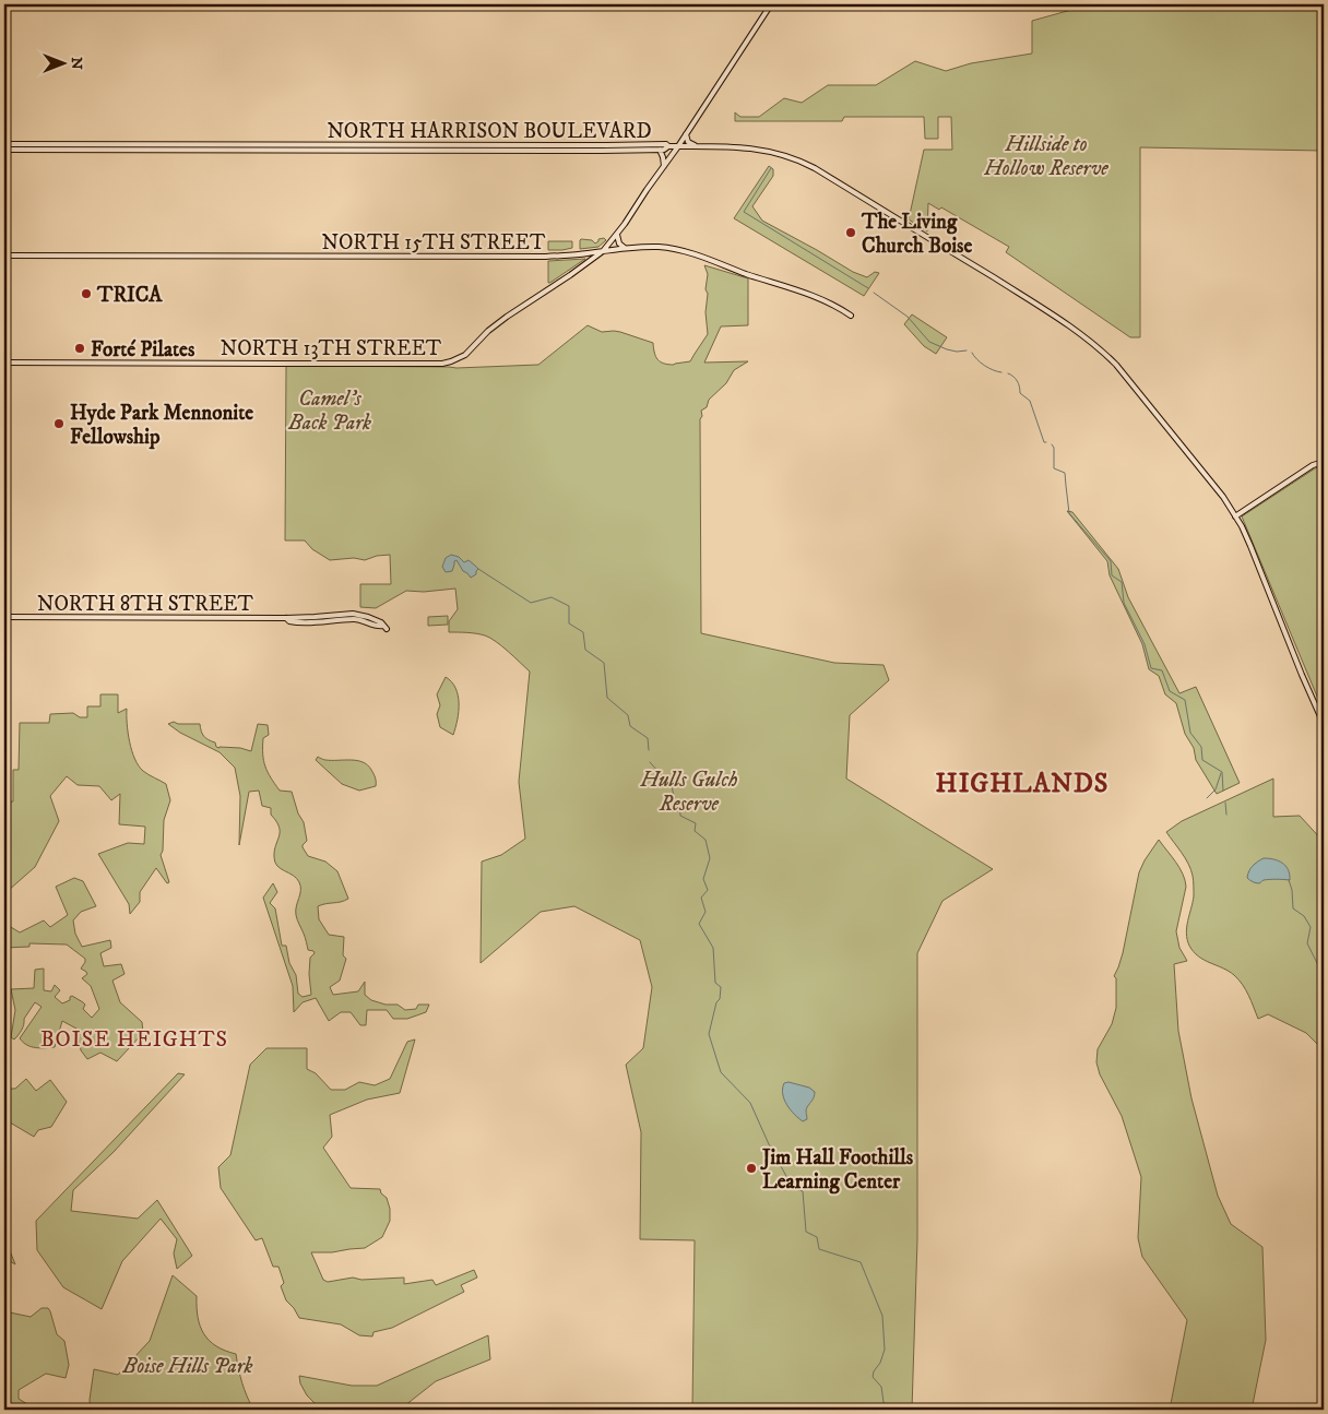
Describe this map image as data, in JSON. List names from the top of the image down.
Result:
{
  "streets": {
    "street": [
      "NORTH HARRISON BOULEVARD",
      "NORTH 15TH STREET",
      "NORTH 13TH STREET",
      "NORTH 8TH STREET"
    ]
  },
  "crossings": [
    ["NORTH 15TH STREET", "NORTH 13TH STREET"]
  ],
  "districts": ["HIGHLANDS", "BOISE HEIGHTS"],
  "parks": [
    "Hillside to Hollow Reserve",
    "Camel's Back Park",
    "Hulls Gulch Reserve",
    "Boise Hills Park"
  ],
  "places": [
    "The Living Church Boise",
    "TRICA",
    "Forté Pilates",
    "Hyde Park Mennonite Fellowship",
    "Jim Hall Foothills Learning Center"
  ],
  "north": "right"
}
